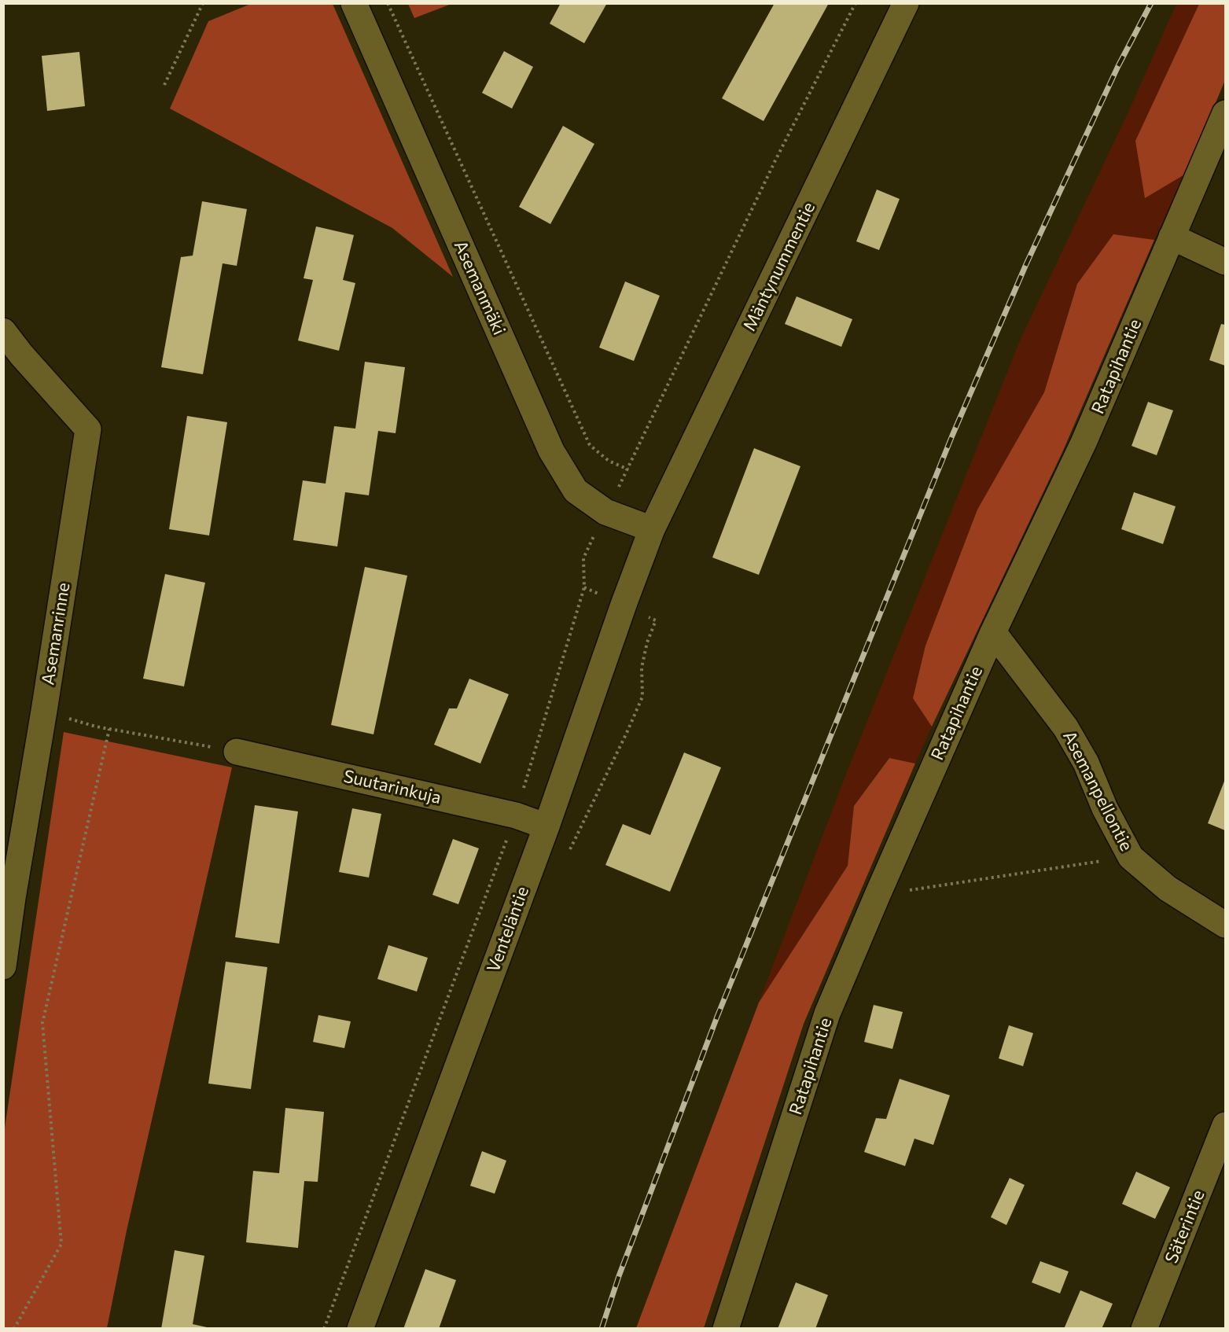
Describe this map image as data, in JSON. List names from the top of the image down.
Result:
{
  "streets": {
    "street": [
      "Mäntynummentie",
      "Asemanmäki",
      "Ratapihantie",
      "Asemanrinne",
      "Suutarinkuja",
      "Asemanpellontie",
      "Venteläntie",
      "Säterintie"
    ]
  },
  "crossings": [
    ["Mäntynummentie", "Asemanmäki"],
    ["Mäntynummentie", "Venteläntie"],
    ["Asemanmäki", "Venteläntie"],
    ["Ratapihantie", "Asemanpellontie"],
    ["Suutarinkuja", "Venteläntie"]
  ]
}
